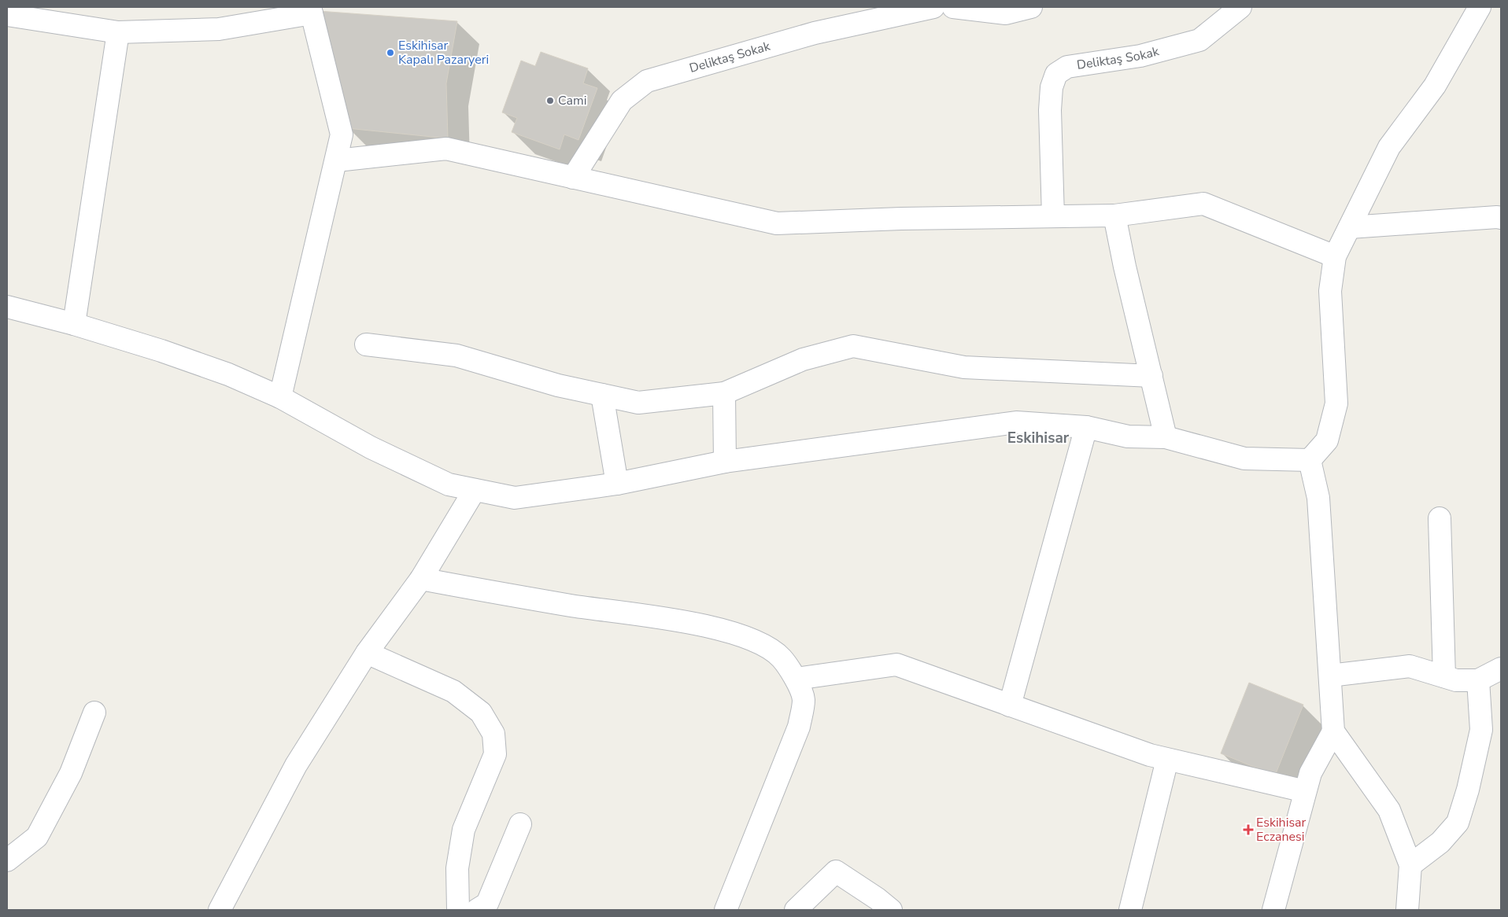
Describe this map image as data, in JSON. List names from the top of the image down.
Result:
{
  "streets": {
    "street": ["Deliktaş Sokak"]
  },
  "districts": ["Eskihisar"],
  "places": {
    "other": ["Eskihisar Kapalı Pazaryeri", "Cami"],
    "health": ["Eskihisar Eczanesi"]
  }
}
